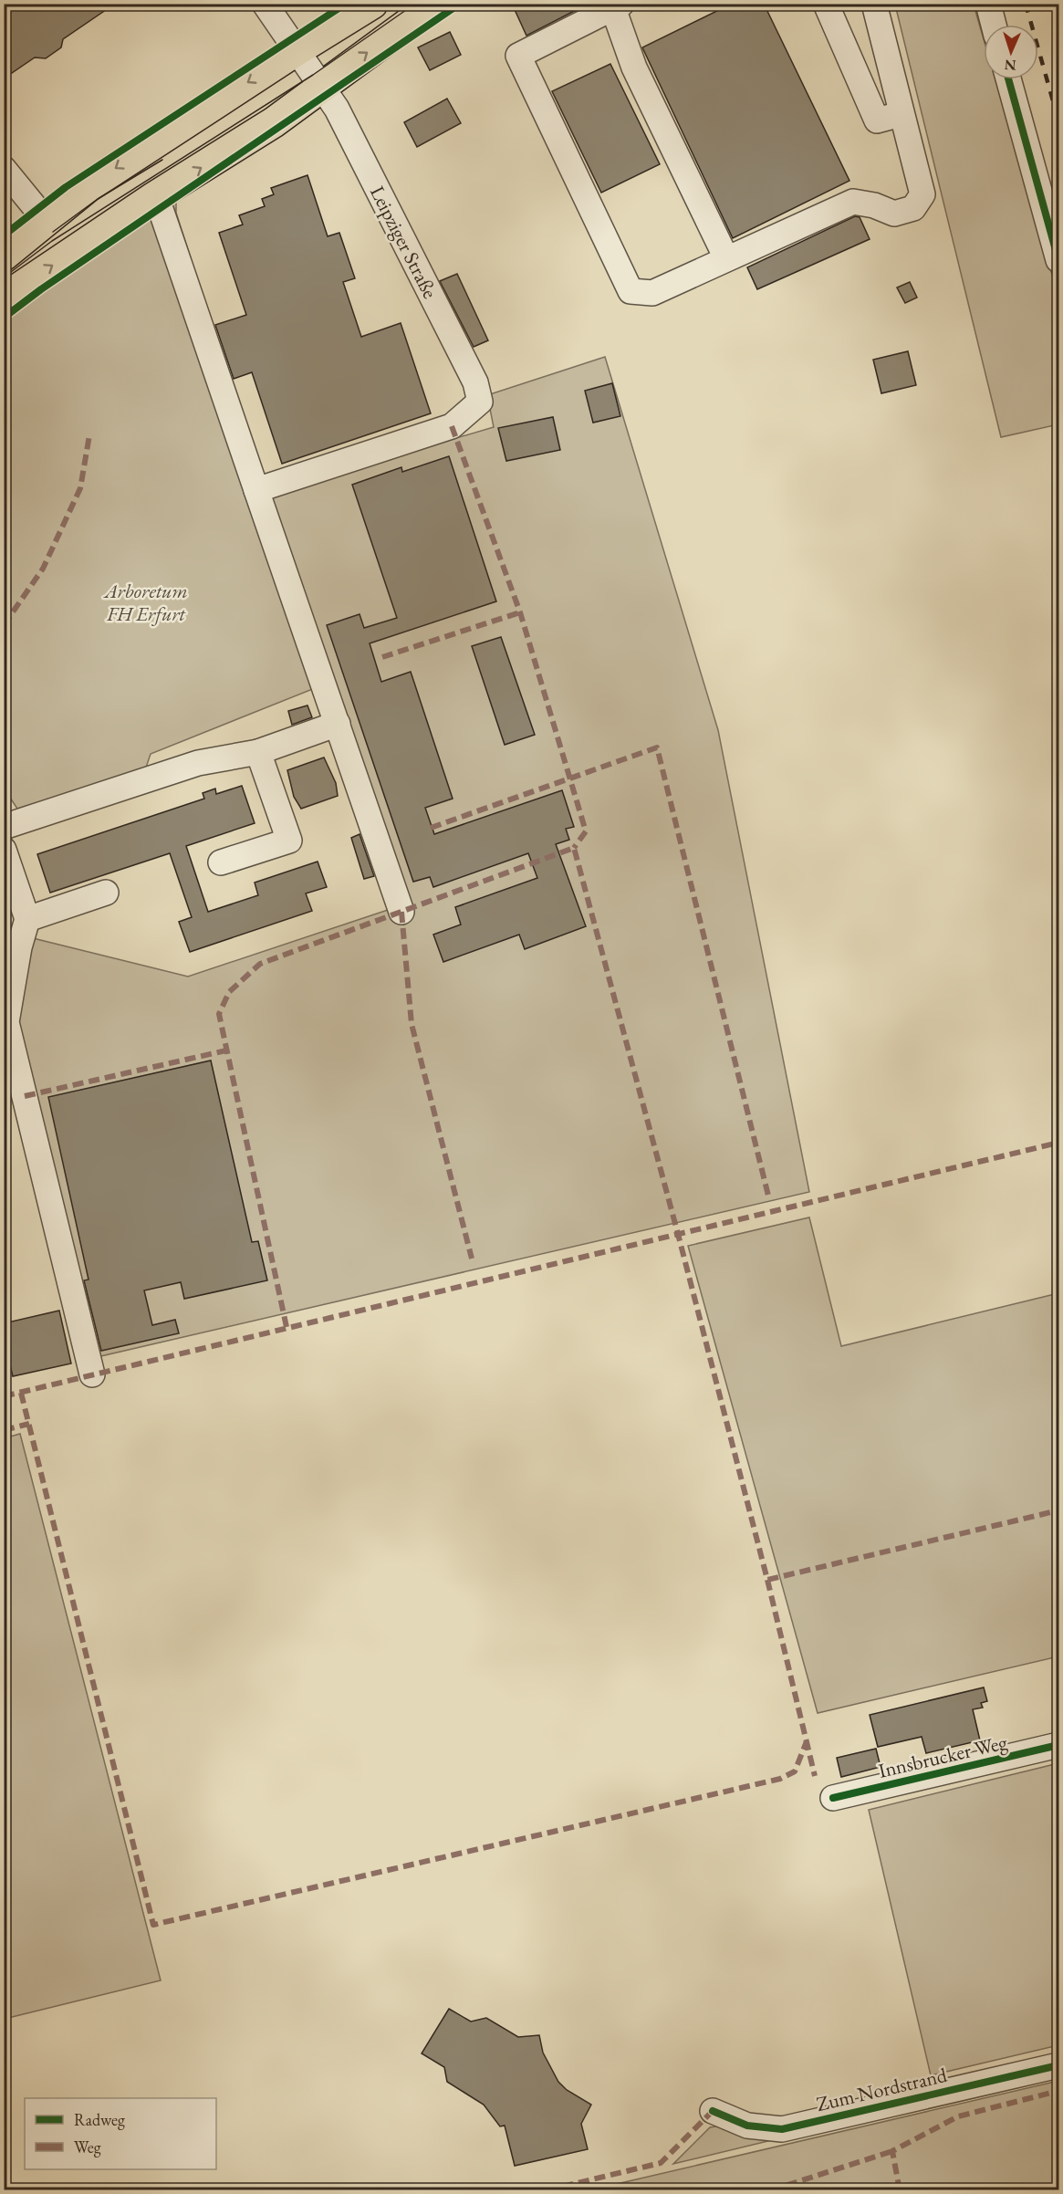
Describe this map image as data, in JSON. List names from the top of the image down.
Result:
{
  "streets": {
    "street": ["Leipziger Straße", "Innsbrucker Weg", "Zum Nordstrand"]
  },
  "parks": ["Arboretum FH Erfurt"],
  "legend": ["Radweg", "Weg"],
  "north": "bottom"
}
